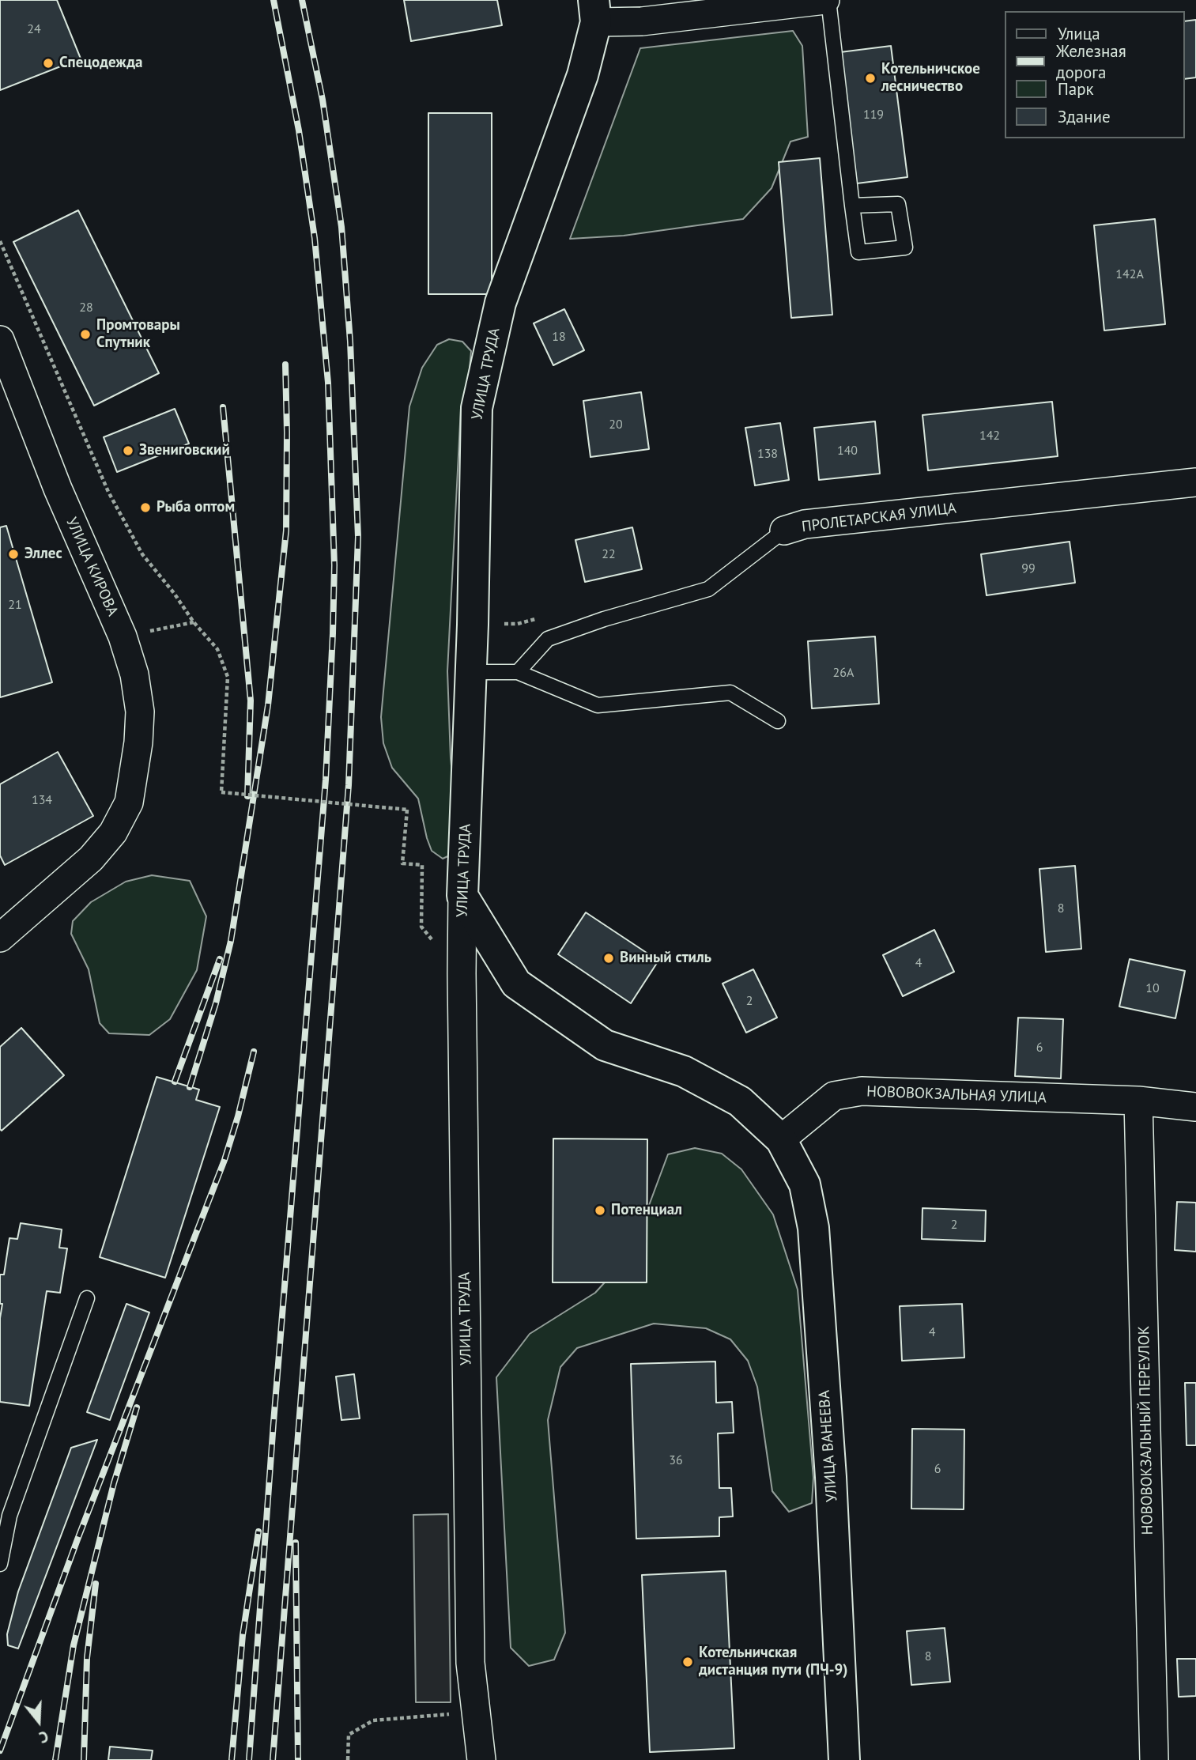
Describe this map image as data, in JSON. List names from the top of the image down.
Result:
{
  "streets": {
    "street": [
      "УЛИЦА ТРУДА",
      "ПРОЛЕТАРСКАЯ УЛИЦА",
      "УЛИЦА КИРОВА",
      "НОВОВОКЗАЛЬНАЯ УЛИЦА",
      "НОВОВОКЗАЛЬНЫЙ ПЕРЕУЛОК",
      "УЛИЦА ВАНЕЕВА"
    ]
  },
  "crossings": [
    ["НОВОВОКЗАЛЬНАЯ УЛИЦА", "НОВОВОКЗАЛЬНЫЙ ПЕРЕУЛОК"],
    ["НОВОВОКЗАЛЬНАЯ УЛИЦА", "УЛИЦА ВАНЕЕВА"]
  ],
  "places": [
    "Спецодежда",
    "Котельничское лесничество",
    "Промтовары Спутник",
    "Звениговский",
    "Рыба оптом",
    "Эллес",
    "Винный стиль",
    "Потенциал",
    "Котельничская дистанция пути (ПЧ-9)"
  ],
  "house_numbers": [
    "24",
    "119",
    "142А",
    "28",
    "18",
    "20",
    "142",
    "140",
    "138",
    "22",
    "99",
    "21",
    "26А",
    "134",
    "8",
    "4",
    "10",
    "2",
    "6",
    "2",
    "4",
    "36",
    "6",
    "8"
  ],
  "legend": [
    "Улица",
    "Железная дорога",
    "Парк",
    "Здание"
  ],
  "north": "bottom"
}
